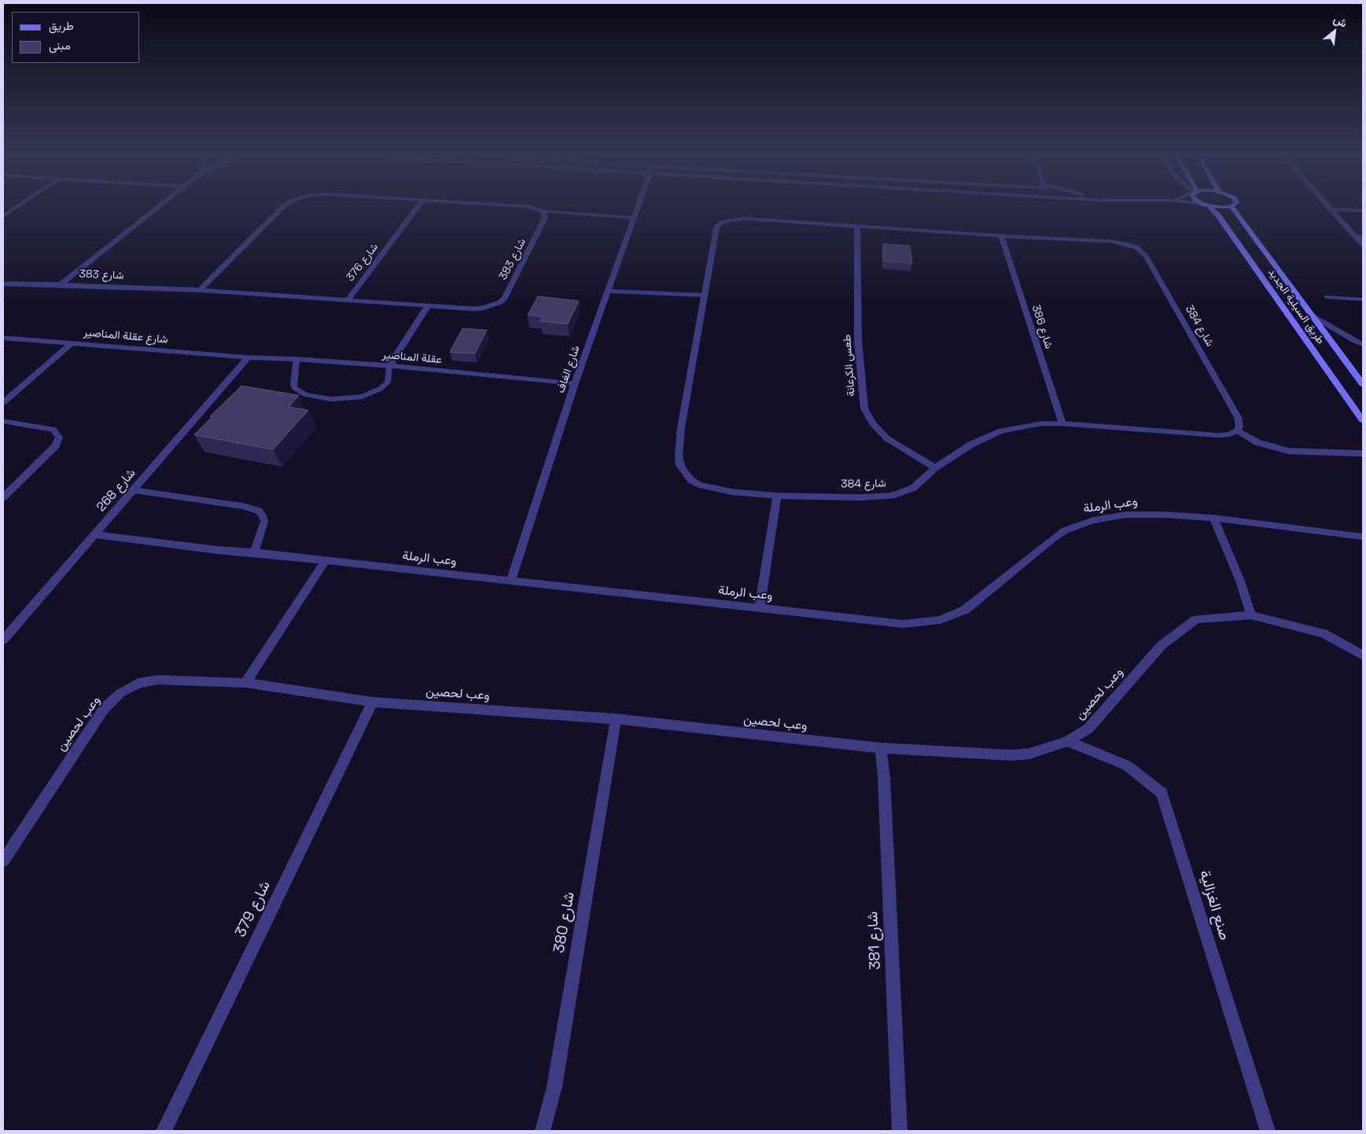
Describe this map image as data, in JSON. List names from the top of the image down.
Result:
{
  "streets": {
    "street": [
      "شارع 383",
      "شارع 376",
      "طريق السيلية الجديد",
      "شارع 384",
      "شارع 386",
      "شارع عقلة المناصير",
      "عقلة المناصير",
      "طعس الكرعانة",
      "شارع الغاف",
      "شارع 268",
      "وعب الرملة",
      "وعب لحصين",
      "صنع الغزالية",
      "شارع 379",
      "شارع 380",
      "شارع 381"
    ]
  },
  "crossings": [
    ["شارع 383", "شارع 376"],
    ["شارع 384", "شارع 386"],
    ["شارع 384", "طعس الكرعانة"],
    ["شارع عقلة المناصير", "عقلة المناصير"],
    ["شارع عقلة المناصير", "شارع 268"],
    ["عقلة المناصير", "شارع الغاف"],
    ["عقلة المناصير", "شارع 268"],
    ["شارع الغاف", "وعب الرملة"],
    ["شارع 268", "وعب الرملة"],
    ["وعب لحصين", "صنع الغزالية"],
    ["وعب لحصين", "شارع 379"],
    ["وعب لحصين", "شارع 380"],
    ["وعب لحصين", "شارع 381"]
  ],
  "legend": ["طريق", "مبنى"],
  "north": "top right"
}
